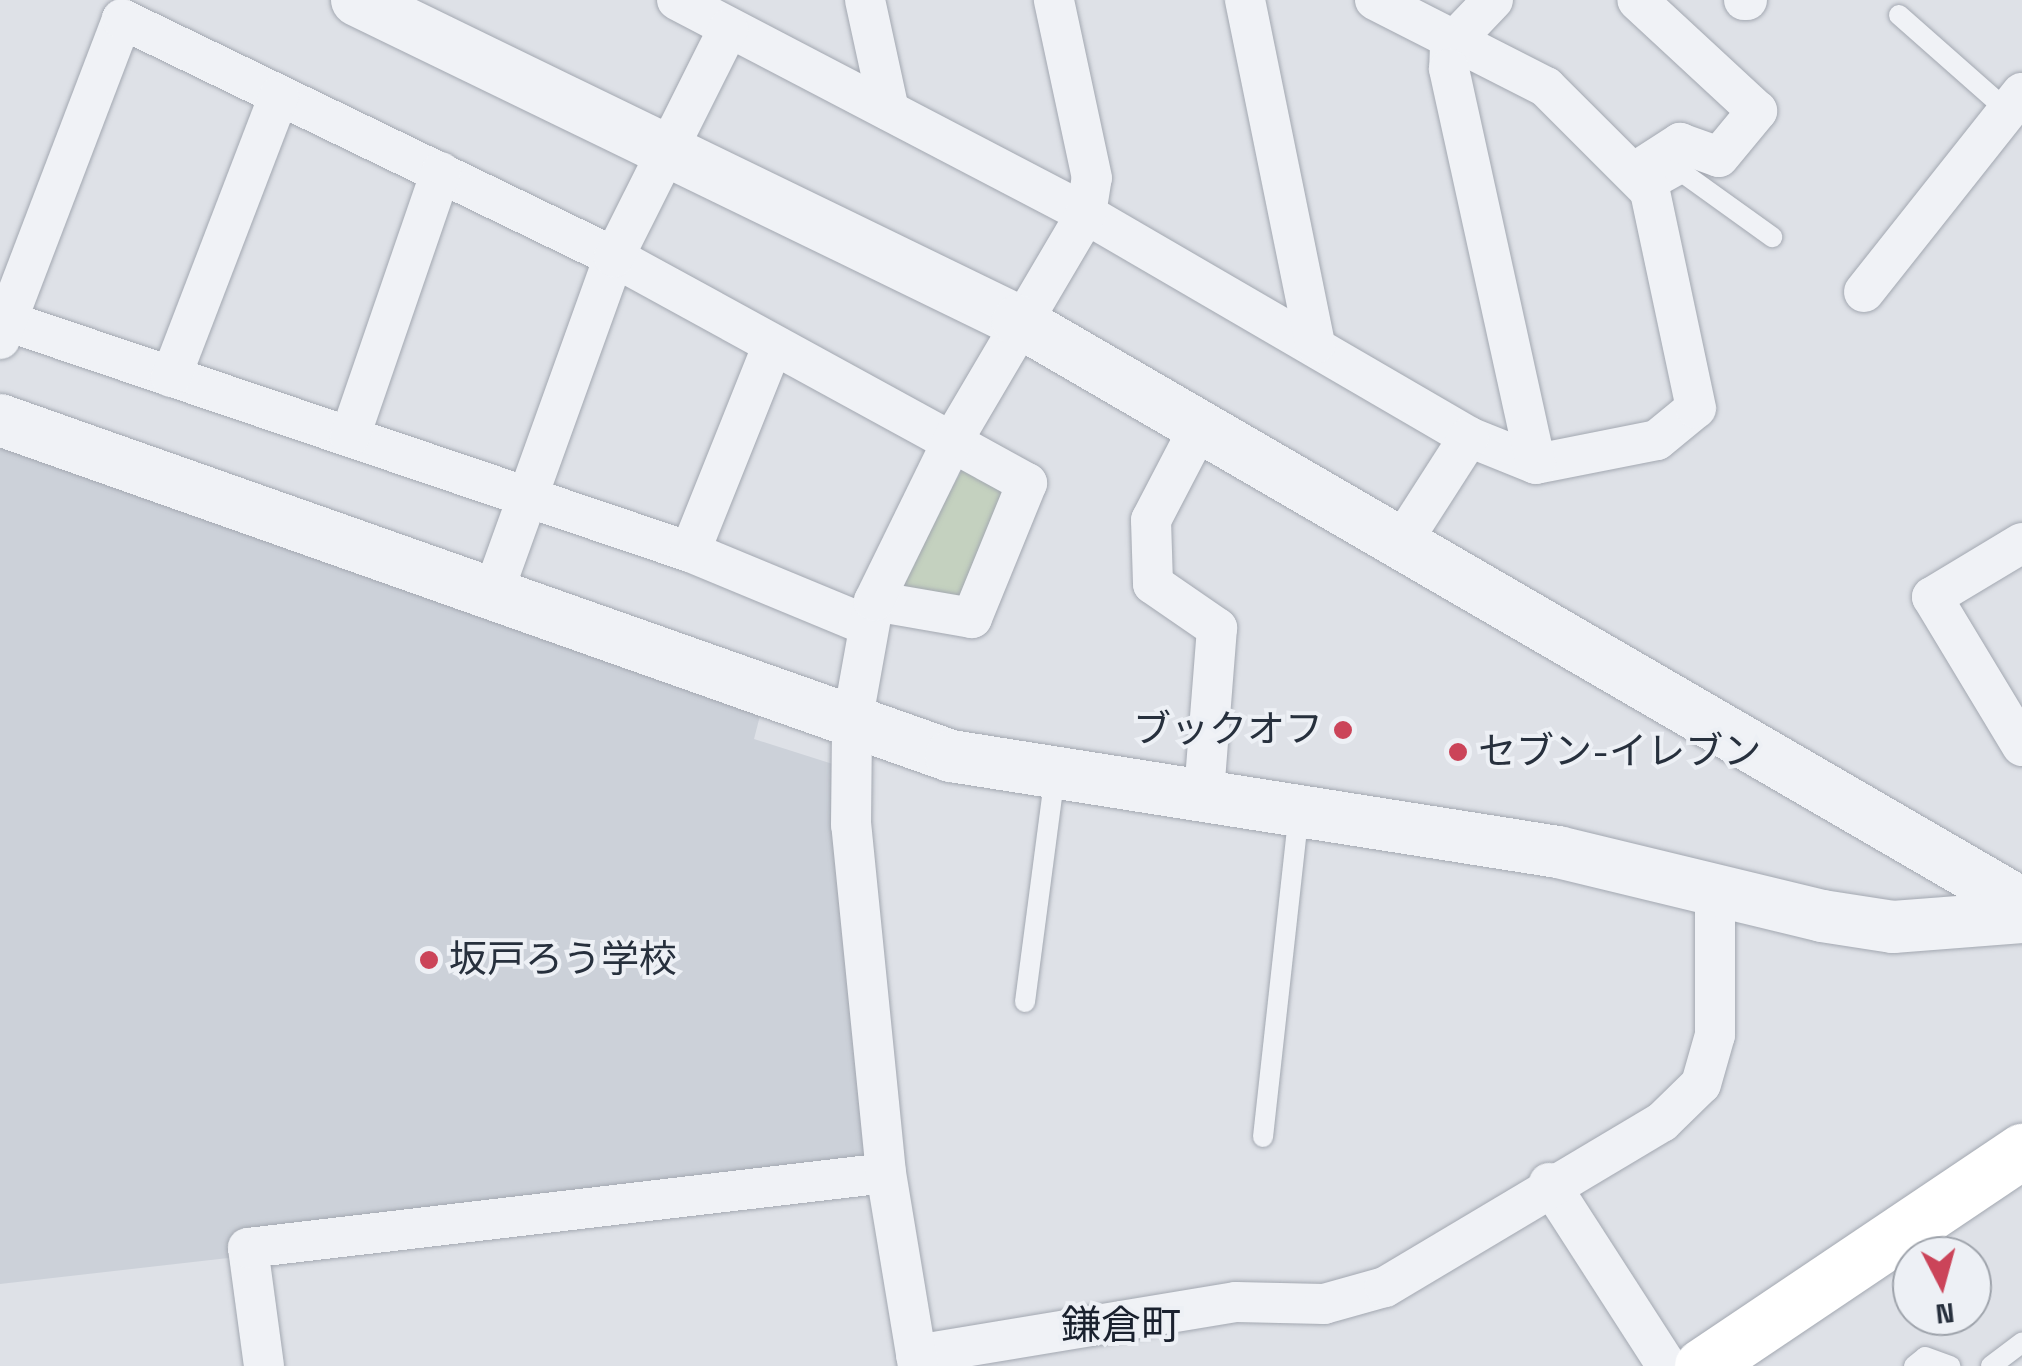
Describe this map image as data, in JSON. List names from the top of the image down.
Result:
{
  "districts": ["鎌倉町"],
  "places": ["ブックオフ", "セブン-イレブン", "坂戸ろう学校"],
  "north": "bottom"
}
